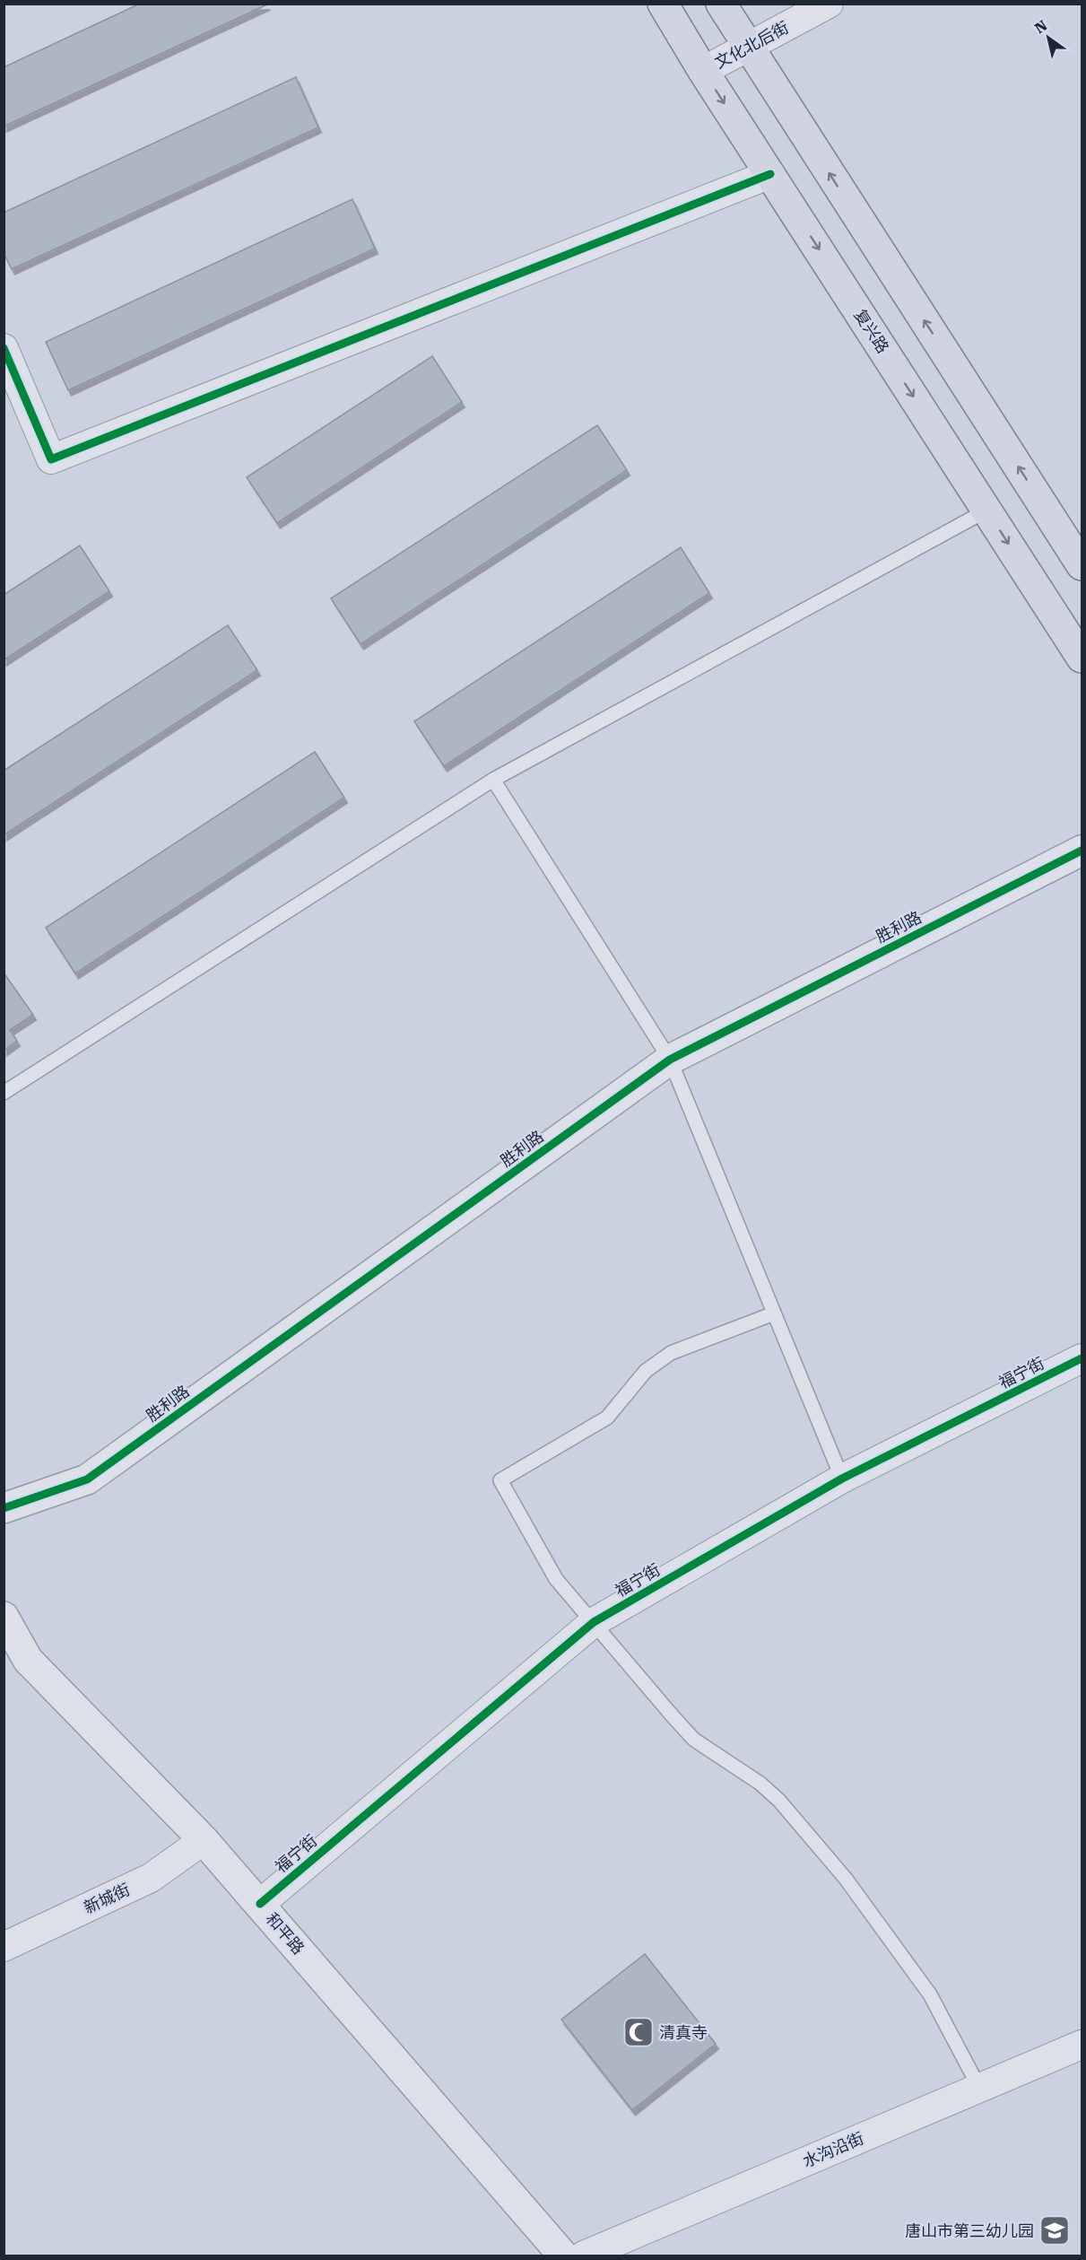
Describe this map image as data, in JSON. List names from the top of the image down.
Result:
{
  "streets": {
    "main road": ["复兴路"],
    "street": [
      "文化北后街",
      "胜利路",
      "福宁街",
      "新城街",
      "和平路",
      "水沟沿街"
    ]
  },
  "crossings": [
    ["文化北后街", "复兴路"],
    ["福宁街", "和平路"],
    ["新城街", "和平路"]
  ],
  "places": {
    "mosque": ["清真寺"],
    "school or university": ["唐山市第三幼儿园"]
  },
  "north": "top left"
}
